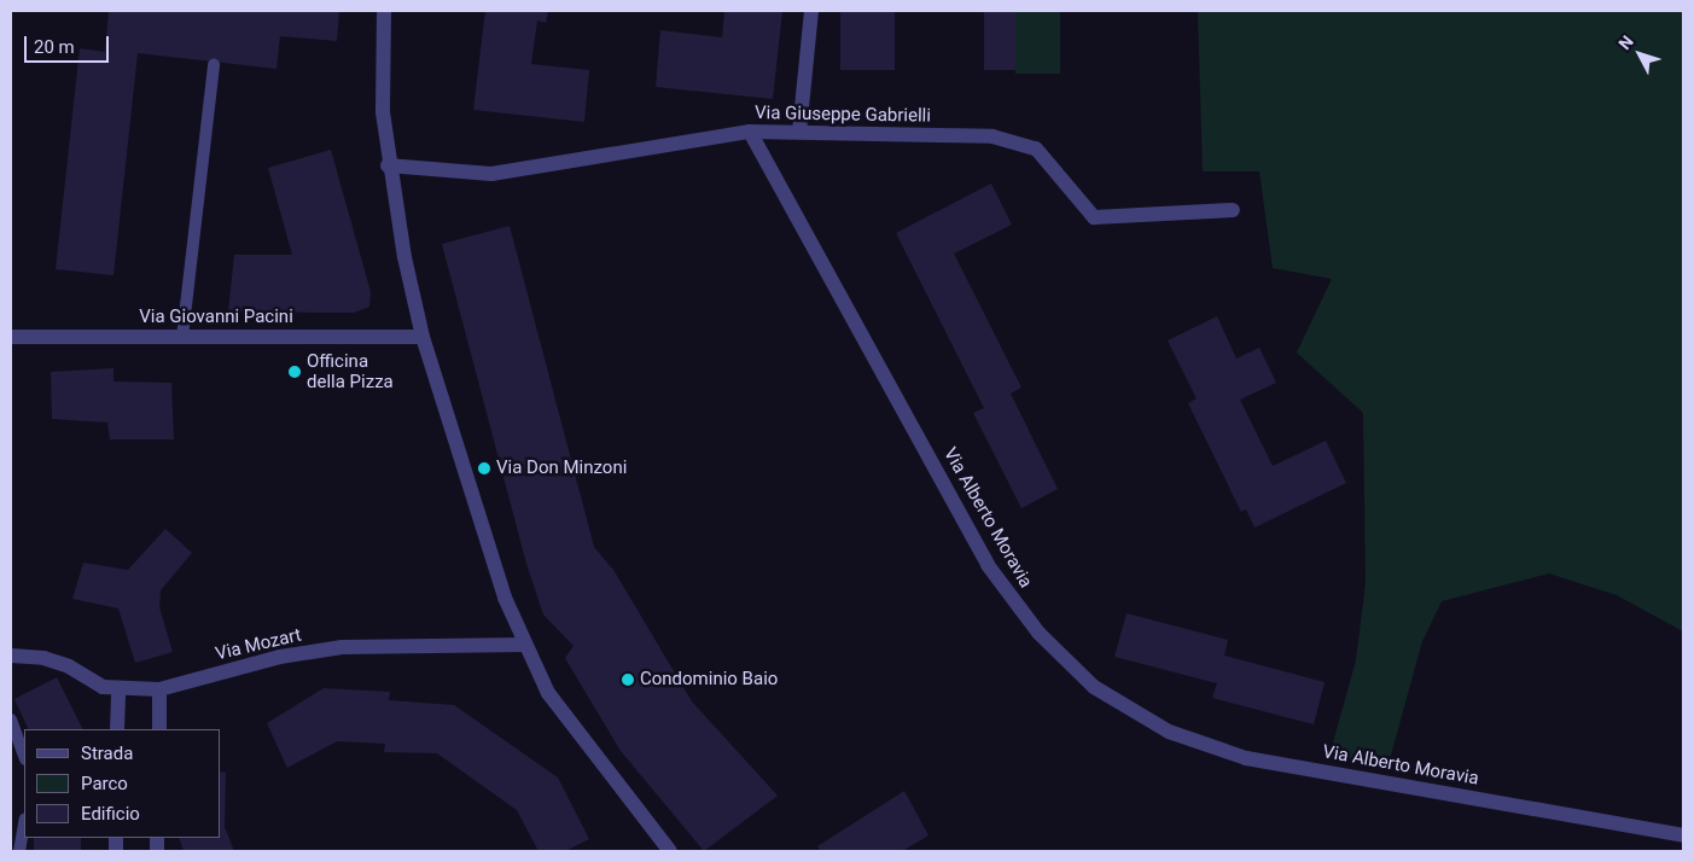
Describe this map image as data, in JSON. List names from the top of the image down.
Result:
{
  "streets": {
    "street": [
      "Via Giuseppe Gabrielli",
      "Via Giovanni Pacini",
      "Via Alberto Moravia",
      "Via Mozart"
    ]
  },
  "crossings": [
    ["Via Giuseppe Gabrielli", "Via Alberto Moravia"]
  ],
  "places": ["Officina della Pizza", "Via Don Minzoni", "Condominio Baio"],
  "legend": ["Strada", "Parco", "Edificio"],
  "scale_bar": "20 m",
  "north": "top left"
}
